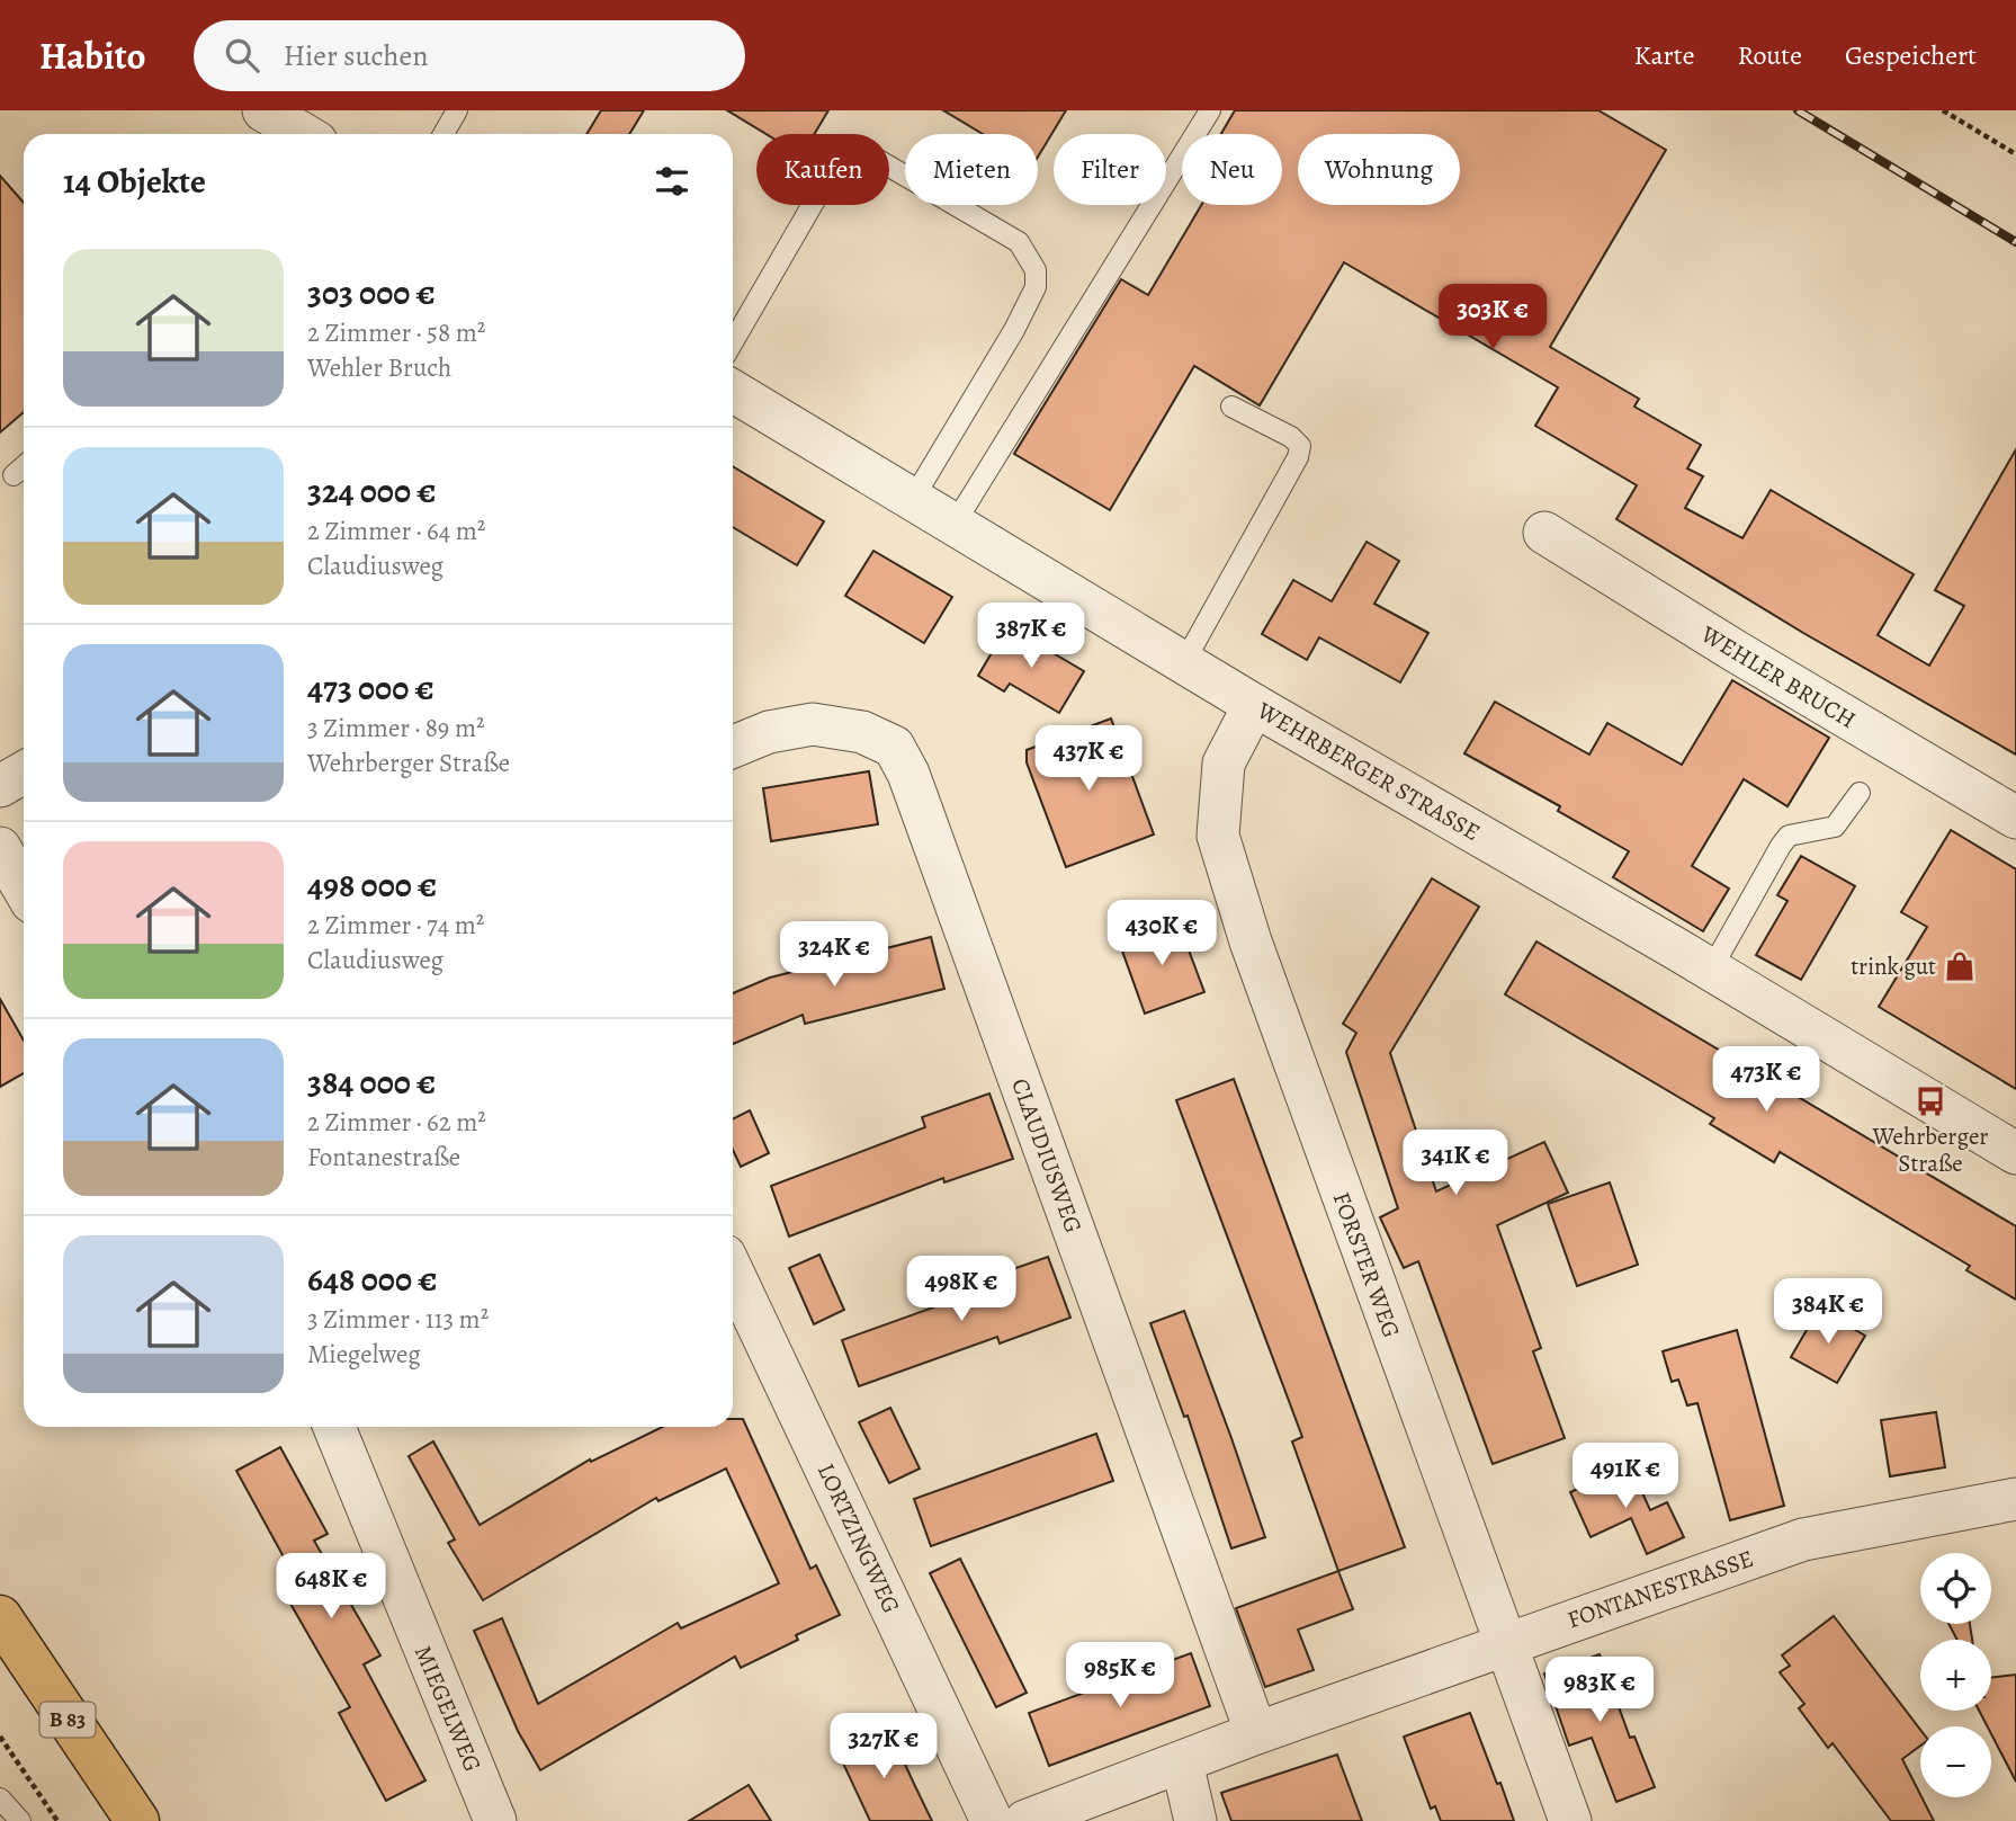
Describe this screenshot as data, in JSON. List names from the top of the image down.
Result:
{
  "streets": {
    "main road": ["B 83"],
    "street": [
      "WEHLER BRUCH",
      "WEHRBERGER STRASSE",
      "CLAUDIUSWEG",
      "FORSTER WEG",
      "LORTZINGWEG",
      "FONTANESTRASSE",
      "MIEGELWEG"
    ]
  },
  "crossings": [
    ["WEHRBERGER STRASSE", "FORSTER WEG"],
    ["CLAUDIUSWEG", "FONTANESTRASSE"],
    ["FORSTER WEG", "FONTANESTRASSE"]
  ],
  "places": {
    "shop": ["trink gut"],
    "bus stop": ["Wehrberger Straße"]
  },
  "page": {
    "header": "Habito",
    "search": "Hier suchen",
    "nav": ["Karte", "Route", "Gespeichert"],
    "chip": [
      "Kaufen",
      "Mieten",
      "Filter",
      "Neu",
      "Wohnung"
    ],
    "heading": "14 Objekte",
    "list": [
      {
        "name": "303 000 €",
        "note": "2 Zimmer · 58 m² · Wehler Bruch"
      },
      {
        "name": "324 000 €",
        "note": "2 Zimmer · 64 m² · Claudiusweg"
      },
      {
        "name": "473 000 €",
        "note": "3 Zimmer · 89 m² · Wehrberger Straße"
      },
      {
        "name": "498 000 €",
        "note": "2 Zimmer · 74 m² · Claudiusweg"
      },
      {
        "name": "384 000 €",
        "note": "2 Zimmer · 62 m² · Fontanestraße"
      },
      {
        "name": "648 000 €",
        "note": "3 Zimmer · 113 m² · Miegelweg"
      }
    ],
    "price": [
      "303K €",
      "387K €",
      "437K €",
      "430K €",
      "324K €",
      "473K €",
      "341K €",
      "498K €",
      "384K €",
      "491K €",
      "648K €",
      "985K €",
      "983K €",
      "327K €"
    ],
    "map_buttons": ["+", "−"]
  }
}
